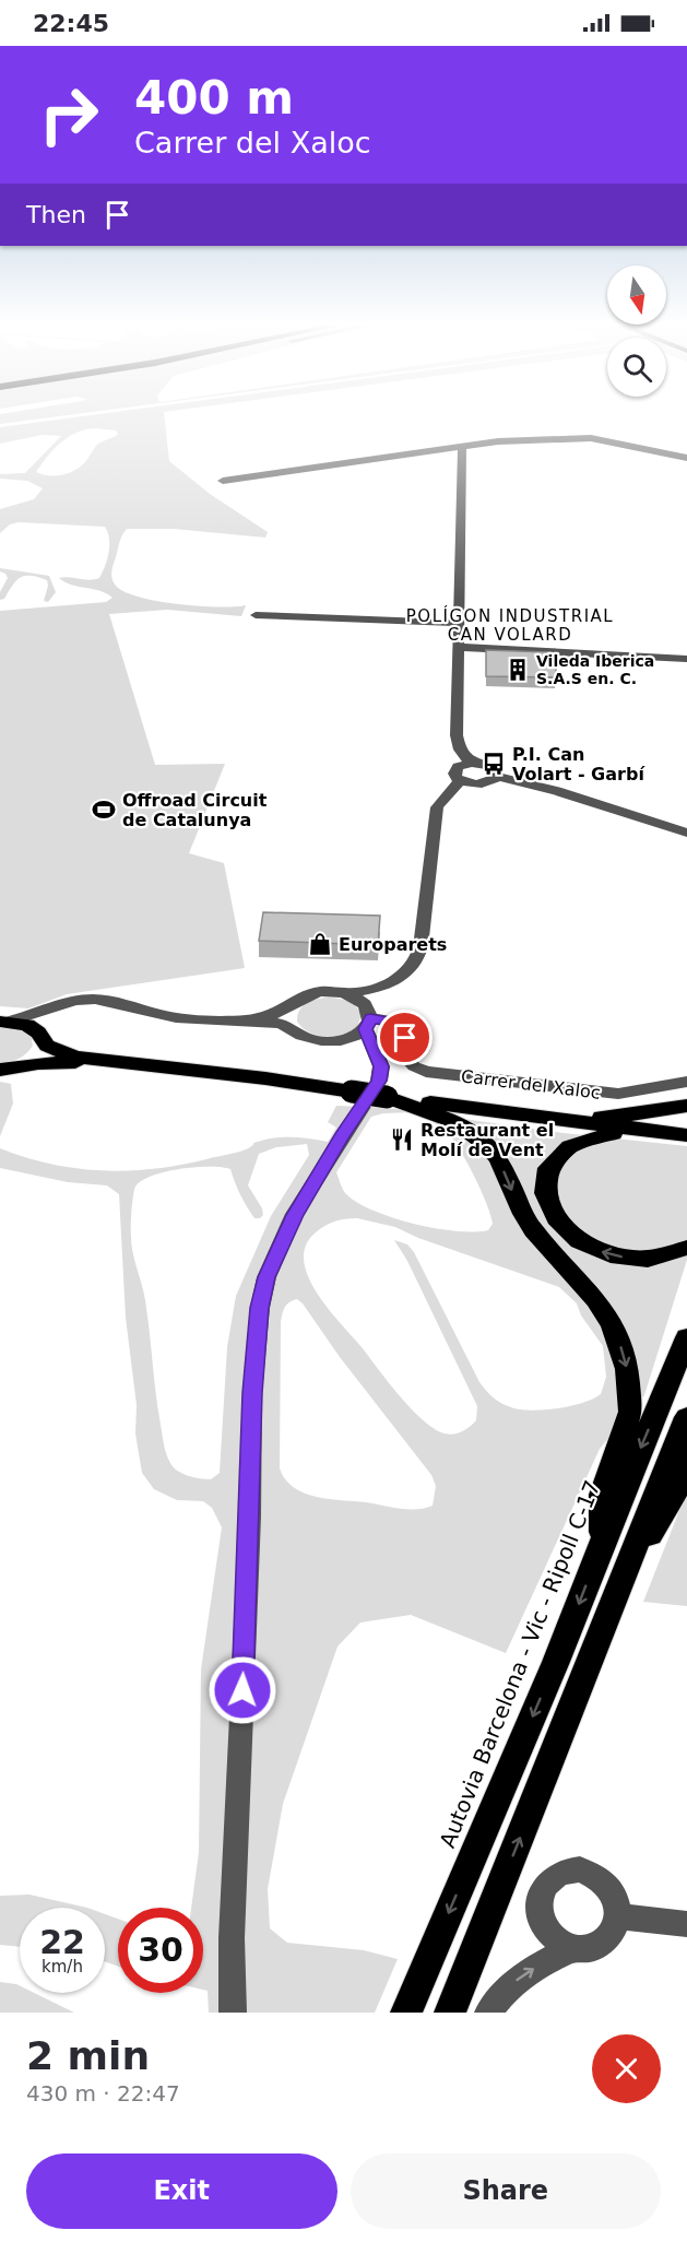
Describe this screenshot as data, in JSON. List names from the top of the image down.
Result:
{
  "streets": {
    "highway": ["Autovia Barcelona - Vic - Ripoll C-17"],
    "street": ["Carrer del Xaloc"]
  },
  "districts": ["POLÍGON INDUSTRIAL CAN VOLARD"],
  "places": {
    "building": ["Vileda Iberica S.A.S en. C."],
    "bus stop": ["P.I. Can Volart - Garbí"],
    "sports": ["Offroad Circuit de Catalunya"],
    "shop": ["Europarets"],
    "restaurant": ["Restaurant el Molí de Vent"]
  },
  "north": "bottom",
  "page": {
    "status": "22:45",
    "turn": ["400 m", "Carrer del Xaloc"],
    "then": "Then",
    "speed": "22 km/h",
    "limit": "30",
    "heading": ["2 min", "430 m · 22:47"],
    "buttons": ["Exit", "Share"]
  }
}
